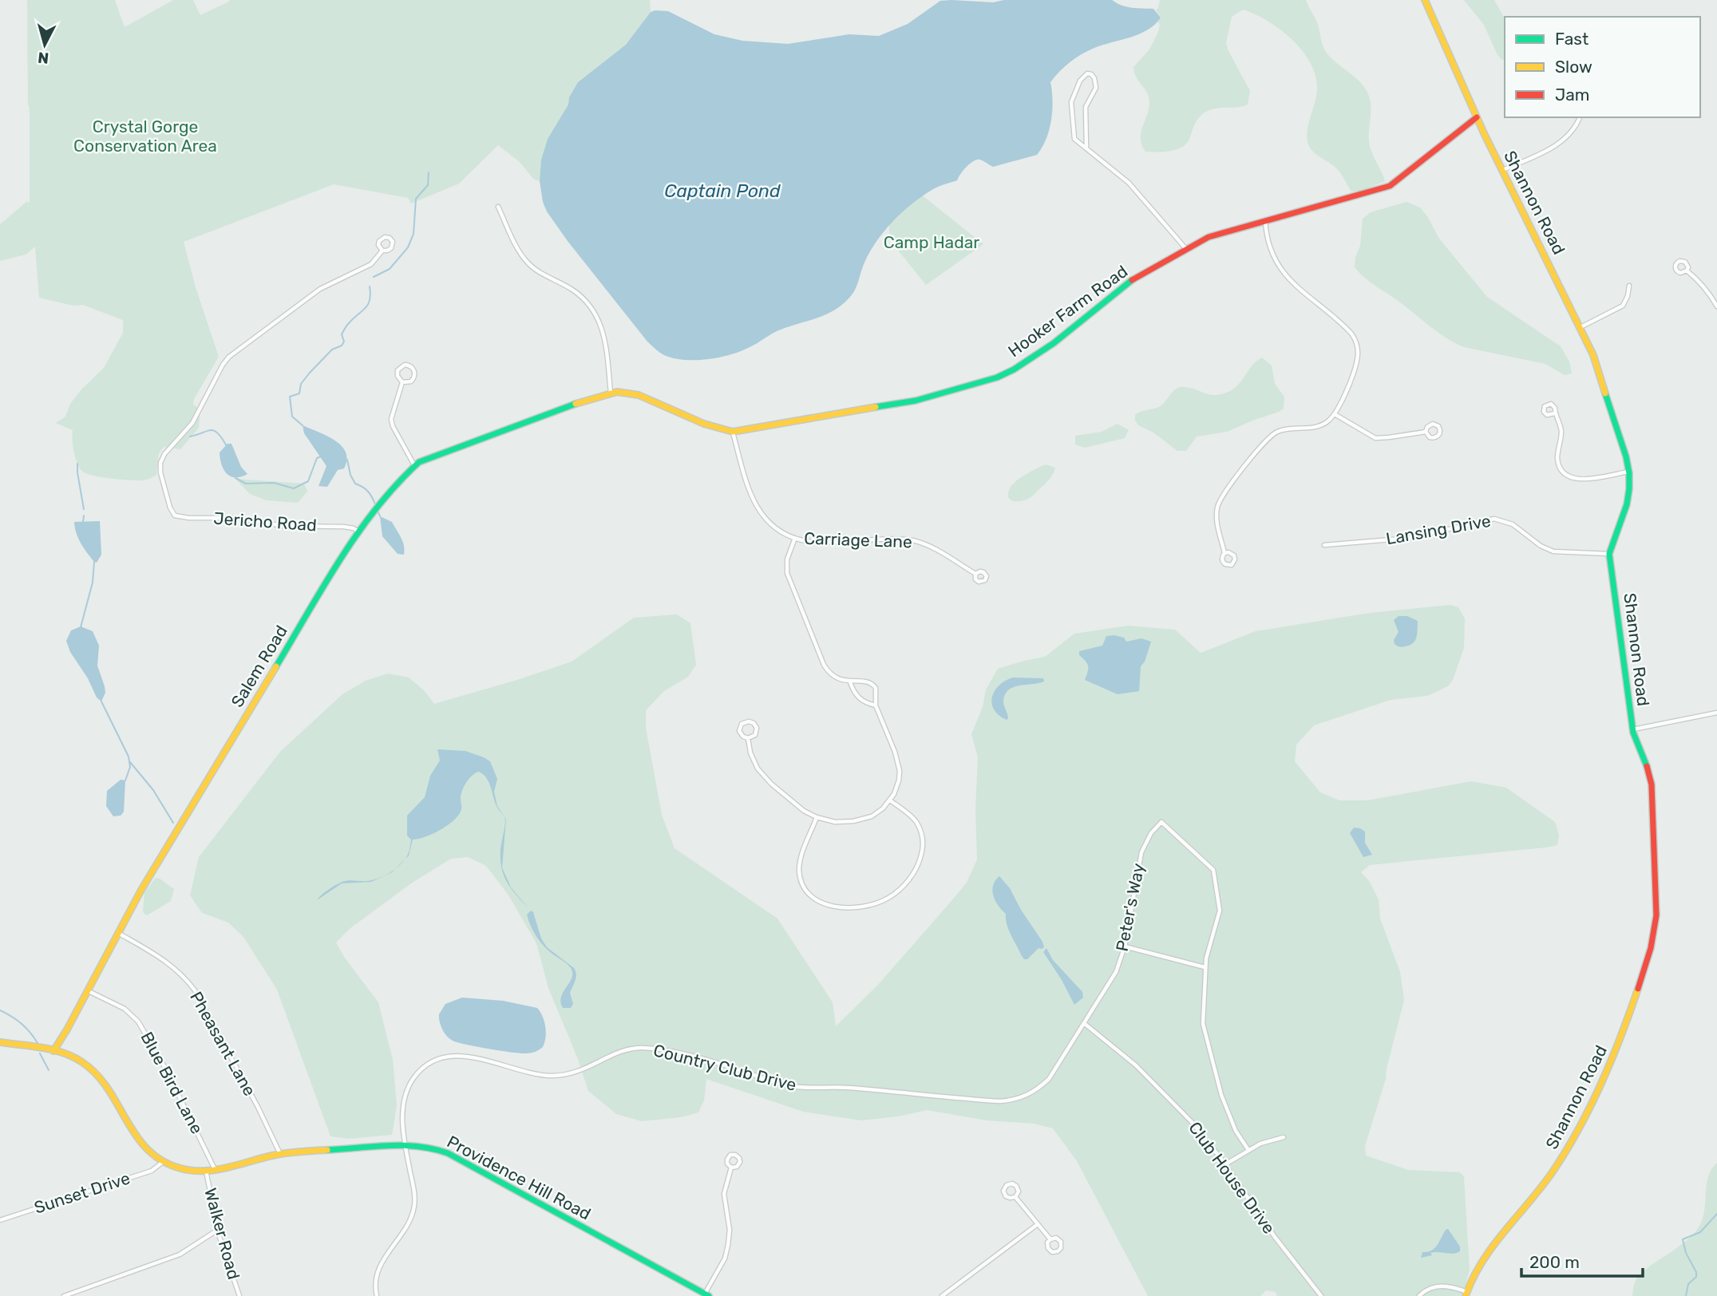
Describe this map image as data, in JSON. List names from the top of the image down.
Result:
{
  "streets": {
    "street": [
      "Shannon Road",
      "Hooker Farm Road",
      "Jericho Road",
      "Lansing Drive",
      "Carriage Lane",
      "Salem Road",
      "Peter's Way",
      "Pheasant Lane",
      "Country Club Drive",
      "Blue Bird Lane",
      "Providence Hill Road",
      "Club House Drive",
      "Sunset Drive",
      "Walker Road"
    ]
  },
  "crossings": [
    ["Shannon Road", "Hooker Farm Road"],
    ["Shannon Road", "Lansing Drive"],
    ["Hooker Farm Road", "Carriage Lane"],
    ["Hooker Farm Road", "Salem Road"],
    ["Jericho Road", "Salem Road"],
    ["Salem Road", "Pheasant Lane"],
    ["Salem Road", "Blue Bird Lane"],
    ["Salem Road", "Providence Hill Road"],
    ["Peter's Way", "Country Club Drive"],
    ["Peter's Way", "Club House Drive"],
    ["Pheasant Lane", "Providence Hill Road"],
    ["Country Club Drive", "Providence Hill Road"],
    ["Country Club Drive", "Club House Drive"],
    ["Blue Bird Lane", "Providence Hill Road"],
    ["Providence Hill Road", "Sunset Drive"],
    ["Providence Hill Road", "Walker Road"]
  ],
  "water": ["Captain Pond"],
  "parks": ["Crystal Gorge Conservation Area", "Camp Hadar"],
  "legend": ["Fast", "Slow", "Jam"],
  "scale_bar": "200 m",
  "north": "bottom"
}
